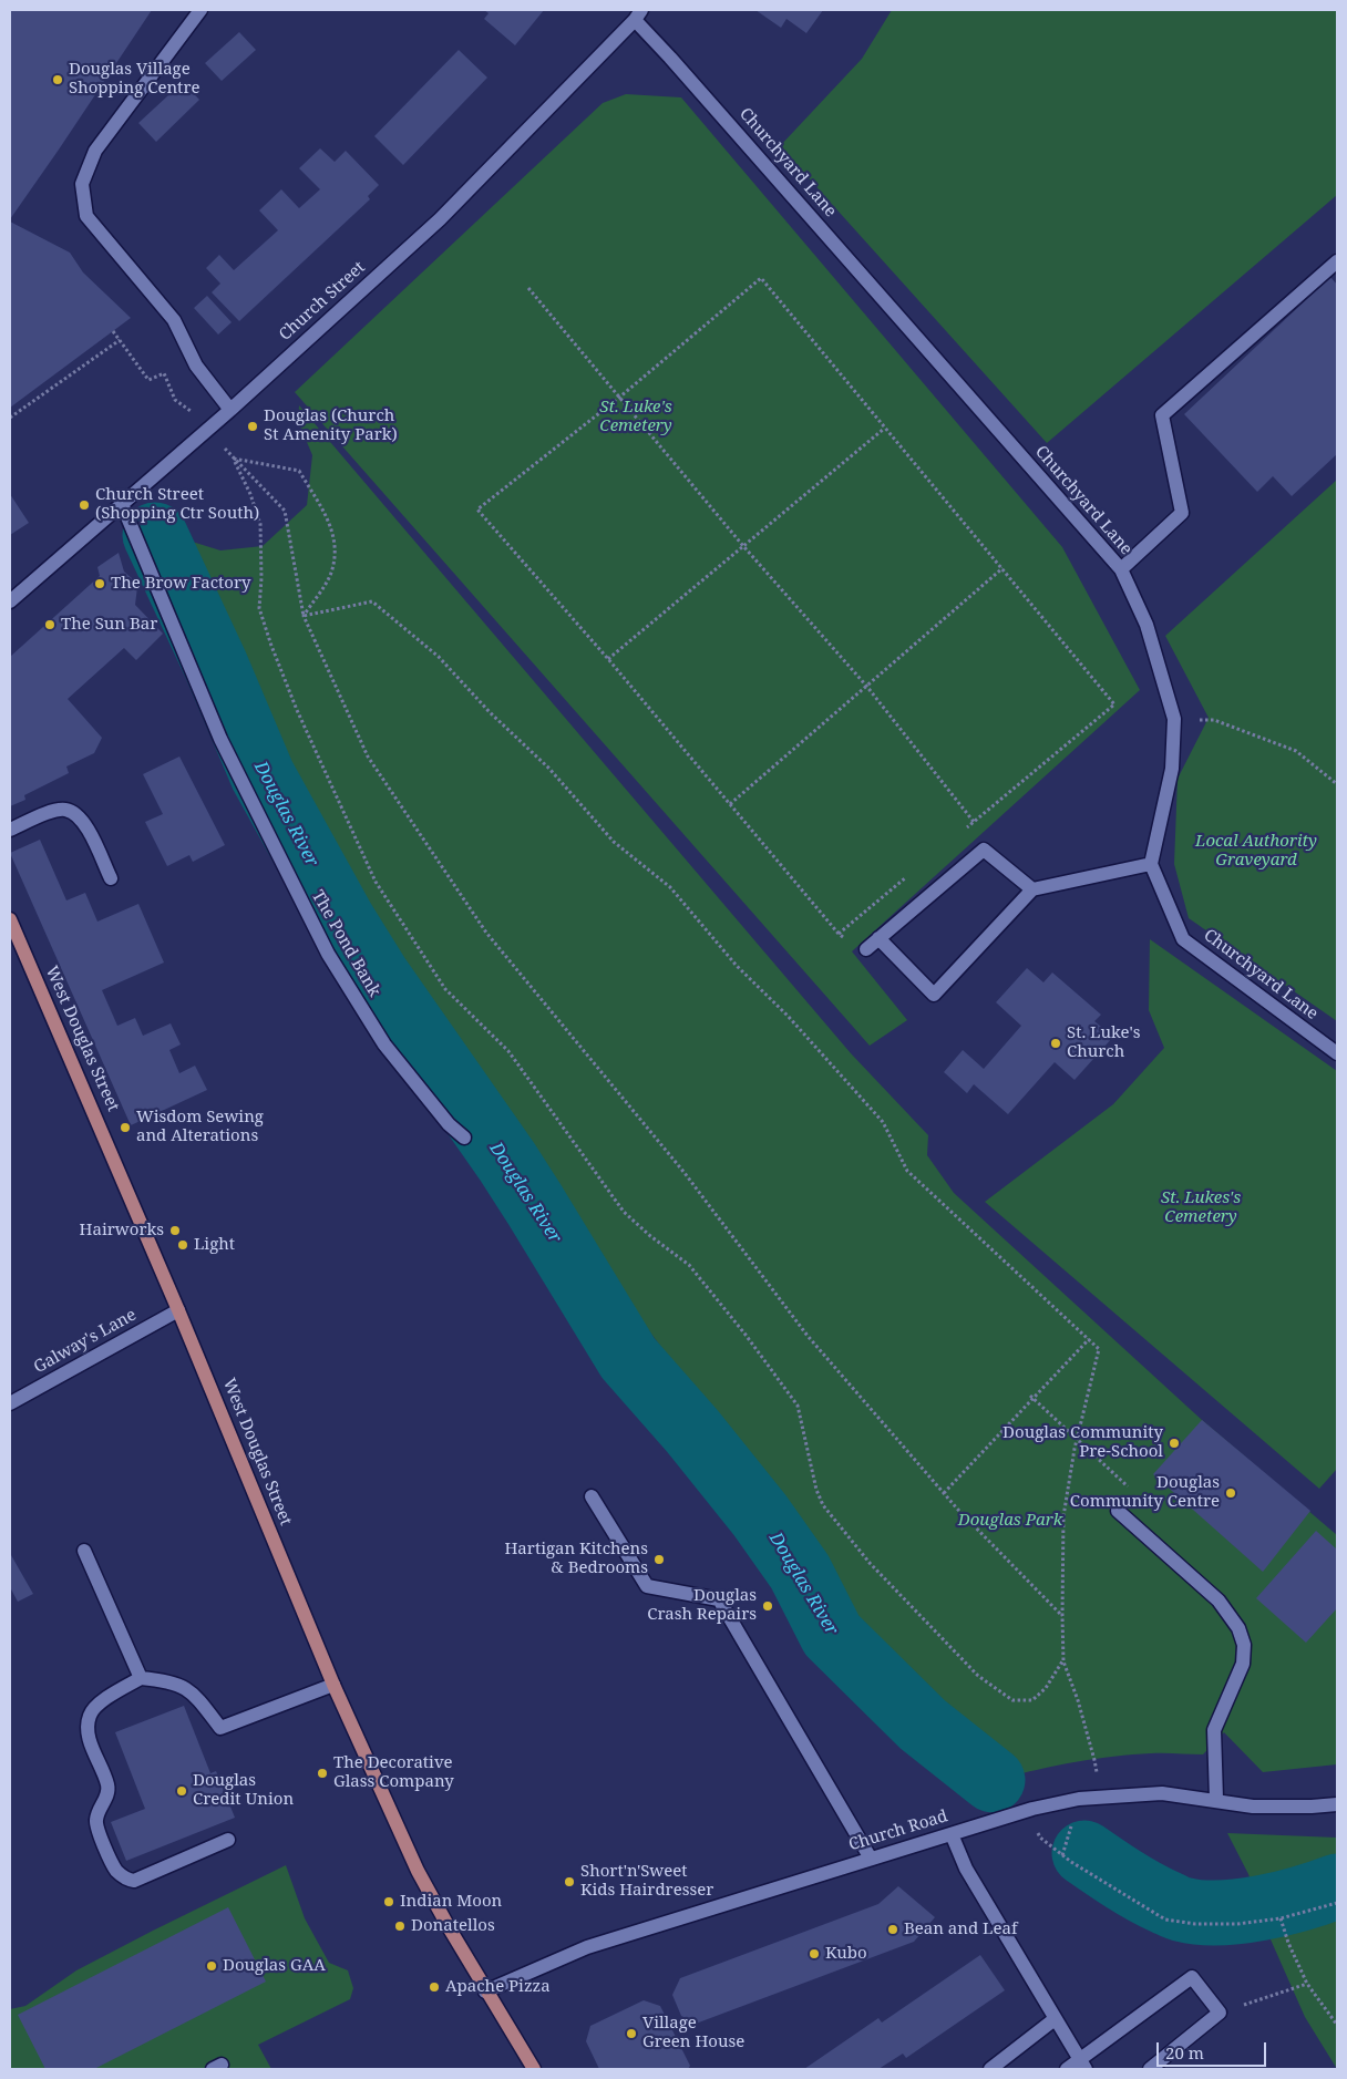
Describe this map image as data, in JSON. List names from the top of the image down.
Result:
{
  "streets": {
    "main road": ["West Douglas Street"],
    "street": [
      "Churchyard Lane",
      "Church Street",
      "The Pond Bank",
      "Galway's Lane",
      "Church Road"
    ]
  },
  "crossings": [
    ["Churchyard Lane", "Church Street"],
    ["Church Street", "The Pond Bank"],
    ["West Douglas Street", "Galway's Lane"],
    ["West Douglas Street", "Church Road"]
  ],
  "water": ["Douglas River"],
  "parks": [
    "St. Luke's Cemetery",
    "Local Authority Graveyard",
    "St. Lukes's Cemetery",
    "Douglas Park"
  ],
  "places": [
    "Douglas Village Shopping Centre",
    "Douglas (Church St Amenity Park)",
    "Church Street (Shopping Ctr South)",
    "The Brow Factory",
    "The Sun Bar",
    "St. Luke's Church",
    "Wisdom Sewing and Alterations",
    "Hairworks",
    "Light",
    "Douglas Community Pre-School",
    "Douglas Community Centre",
    "Hartigan Kitchens & Bedrooms",
    "Douglas Crash Repairs",
    "The Decorative Glass Company",
    "Douglas Credit Union",
    "Short'n'Sweet Kids Hairdresser",
    "Indian Moon",
    "Donatellos",
    "Bean and Leaf",
    "Kubo",
    "Douglas GAA",
    "Apache Pizza",
    "Village Green House"
  ],
  "scale_bar": "20 m"
}
